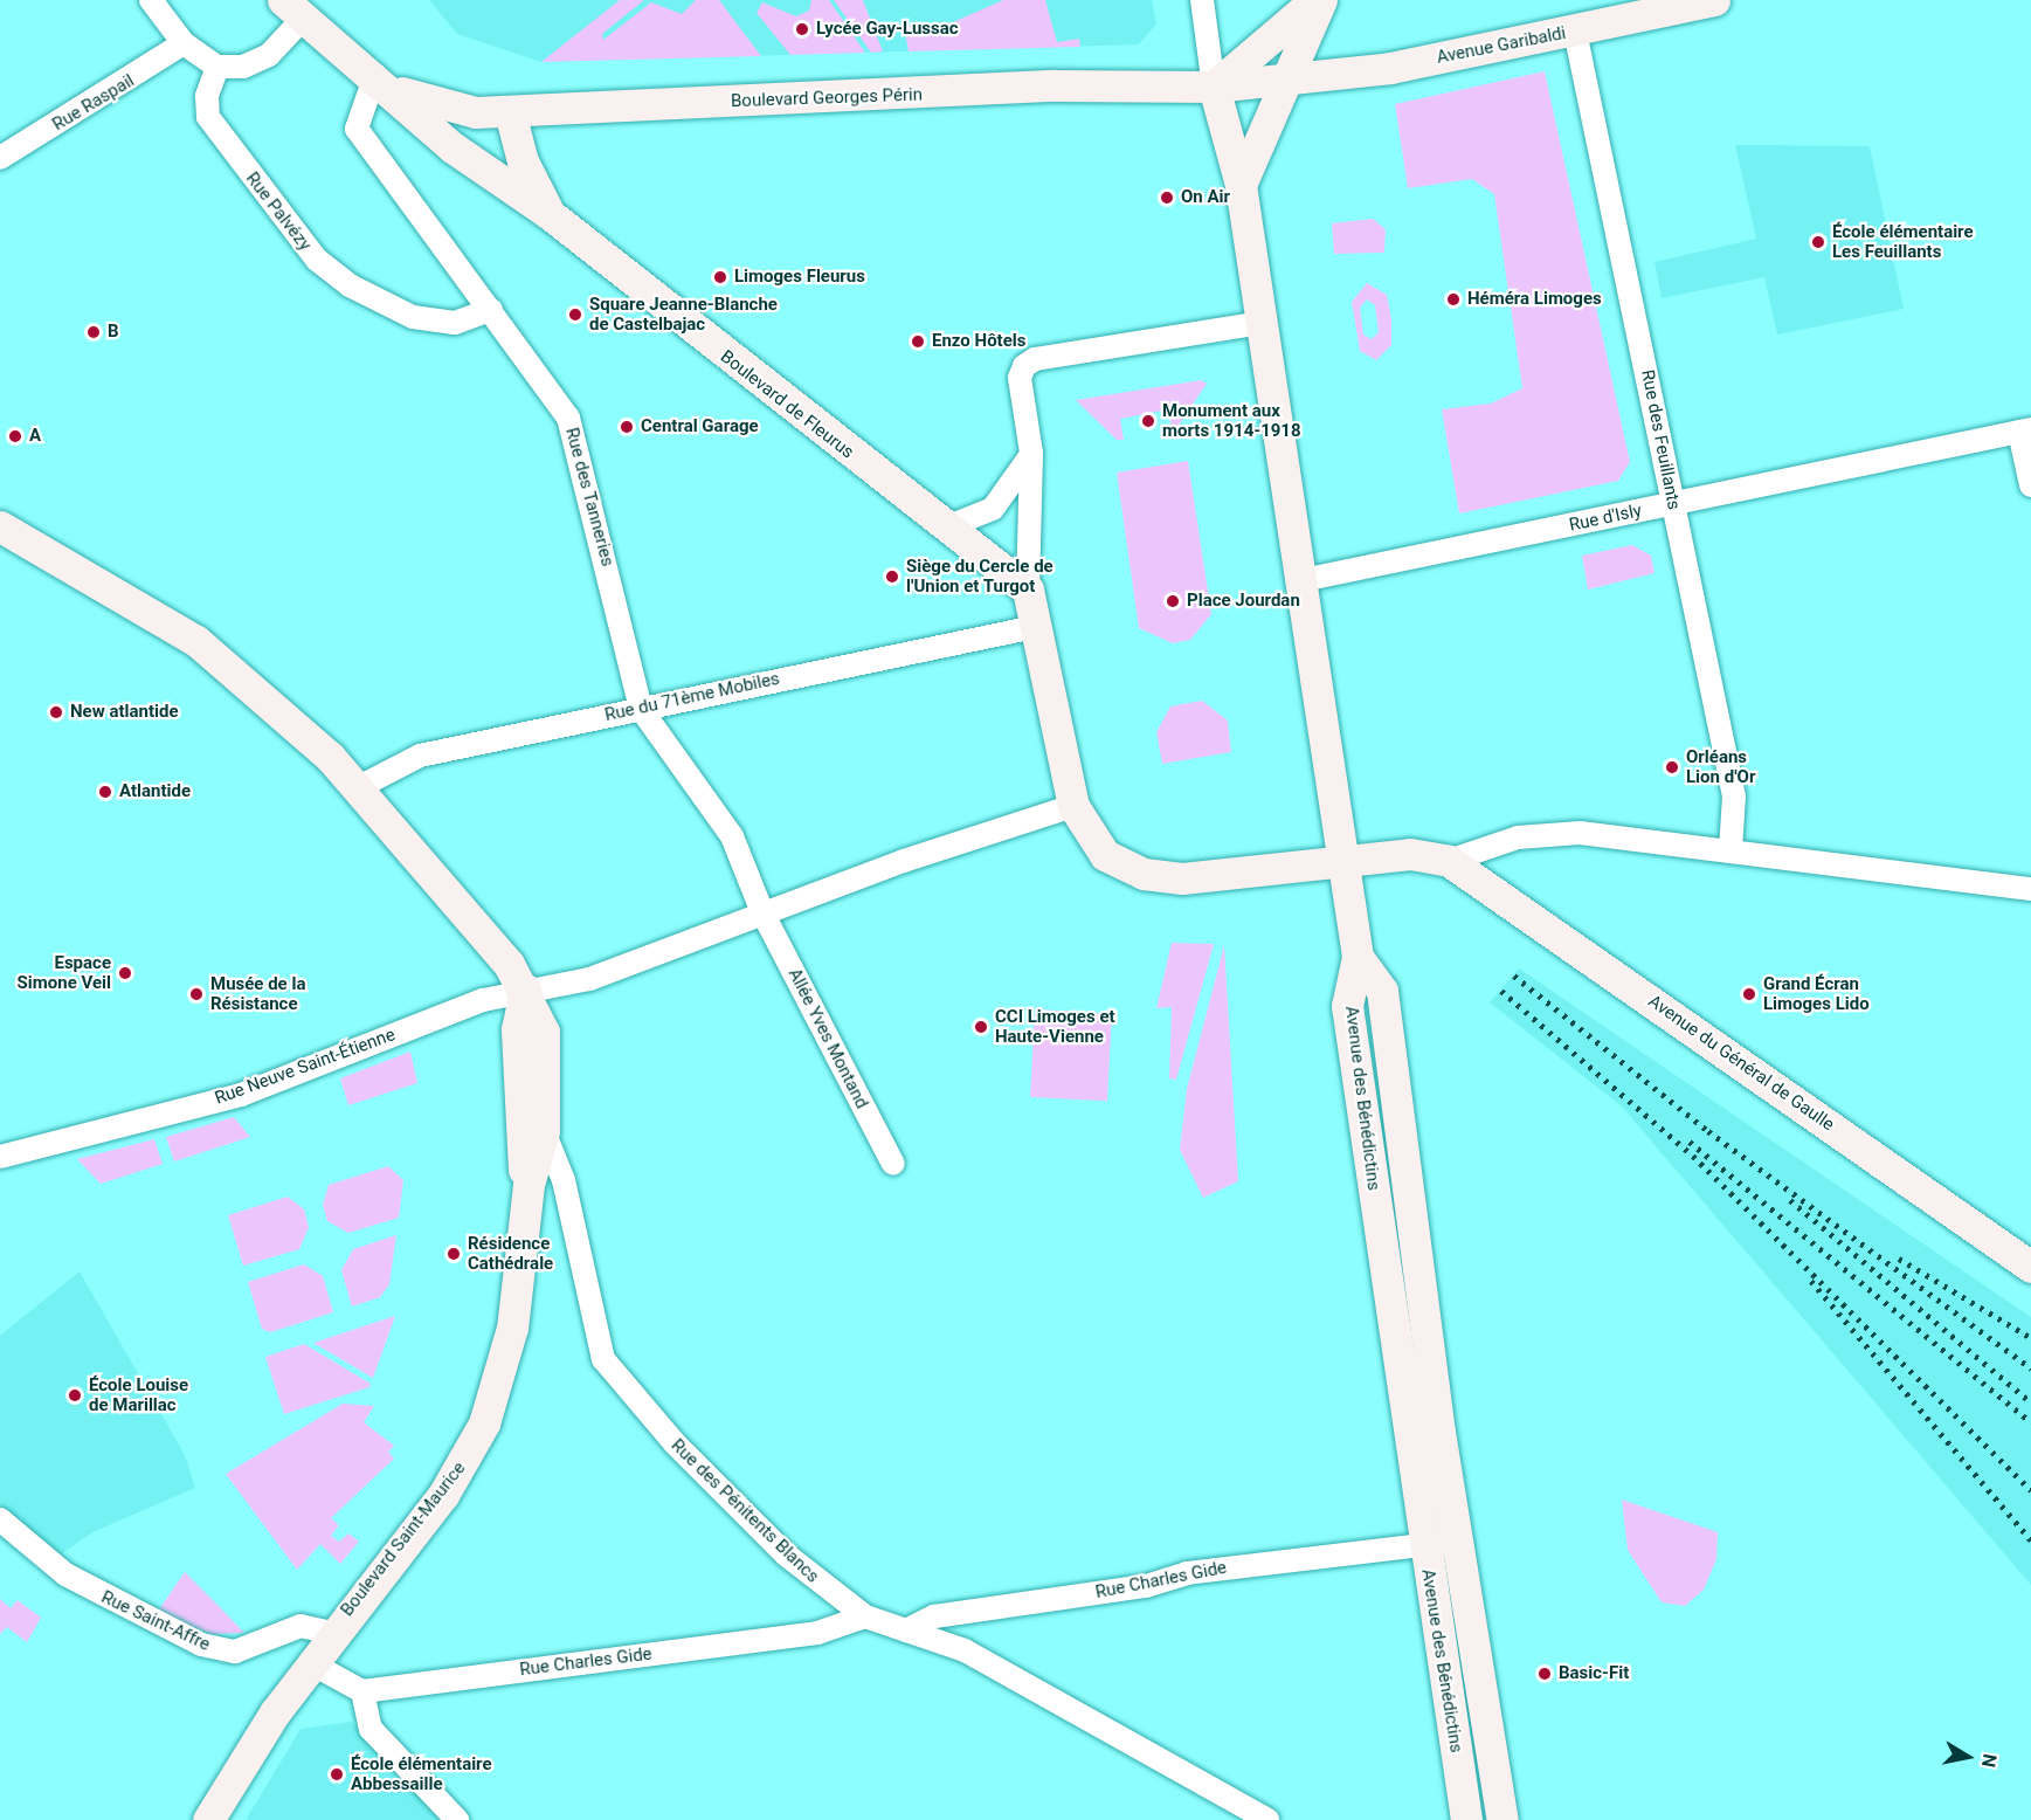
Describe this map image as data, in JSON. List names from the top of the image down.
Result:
{
  "streets": {
    "main road": [
      "Avenue Garibaldi",
      "Boulevard Georges Périn",
      "Boulevard de Fleurus",
      "Avenue du Général de Gaulle",
      "Avenue des Bénédictins",
      "Boulevard Saint-Maurice"
    ],
    "street": [
      "Rue Raspail",
      "Rue Palvézy",
      "Rue des Feuillants",
      "Rue des Tanneries",
      "Rue d'Isly",
      "Rue du 71ème Mobiles",
      "Allée Yves Montand",
      "Rue Neuve Saint-Étienne",
      "Rue des Pénitents Blancs",
      "Rue Charles Gide",
      "Rue Saint-Affre"
    ]
  },
  "crossings": [
    ["Avenue Garibaldi", "Boulevard Georges Périn"],
    ["Avenue Garibaldi", "Rue des Feuillants"],
    ["Boulevard Georges Périn", "Boulevard de Fleurus"],
    ["Boulevard Georges Périn", "Rue des Tanneries"],
    ["Rue Palvézy", "Rue des Tanneries"],
    ["Boulevard de Fleurus", "Rue des Tanneries"],
    ["Rue des Feuillants", "Rue d'Isly"],
    ["Rue des Tanneries", "Rue du 71ème Mobiles"],
    ["Rue des Tanneries", "Allée Yves Montand"],
    ["Rue des Tanneries", "Rue Neuve Saint-Étienne"],
    ["Allée Yves Montand", "Rue Neuve Saint-Étienne"],
    ["Rue Neuve Saint-Étienne", "Boulevard Saint-Maurice"],
    ["Avenue des Bénédictins", "Rue Charles Gide"],
    ["Rue des Pénitents Blancs", "Boulevard Saint-Maurice"],
    ["Rue des Pénitents Blancs", "Rue Charles Gide"],
    ["Boulevard Saint-Maurice", "Rue Saint-Affre"]
  ],
  "places": [
    "Lycée Gay-Lussac",
    "On Air",
    "École élémentaire Les Feuillants",
    "Limoges Fleurus",
    "Héméra Limoges",
    "Square Jeanne-Blanche de Castelbajac",
    "B",
    "Enzo Hôtels",
    "Monument aux morts 1914-1918",
    "Central Garage",
    "A",
    "Siège du Cercle de l'Union et Turgot",
    "Place Jourdan",
    "New atlantide",
    "Orléans Lion d'Or",
    "Atlantide",
    "Espace Simone Veil",
    "Musée de la Résistance",
    "Grand Écran Limoges Lido",
    "CCI Limoges et Haute-Vienne",
    "Résidence Cathédrale",
    "École Louise de Marillac",
    "Basic-Fit",
    "École élémentaire Abbessaille"
  ],
  "north": "right"
}
